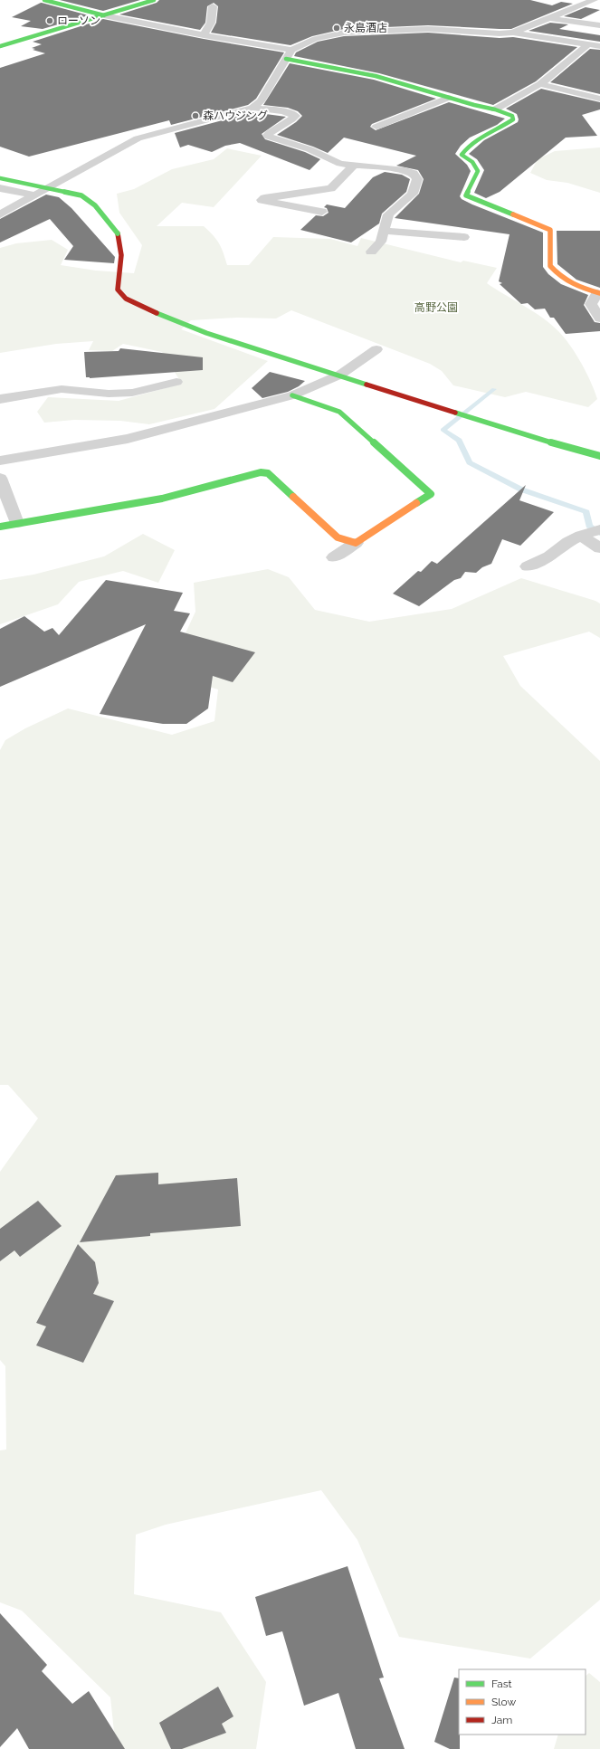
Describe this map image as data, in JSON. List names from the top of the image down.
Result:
{
  "parks": ["高野公園"],
  "places": ["ローソン", "永島酒店", "森ハウジング"],
  "legend": ["Fast", "Slow", "Jam"]
}
